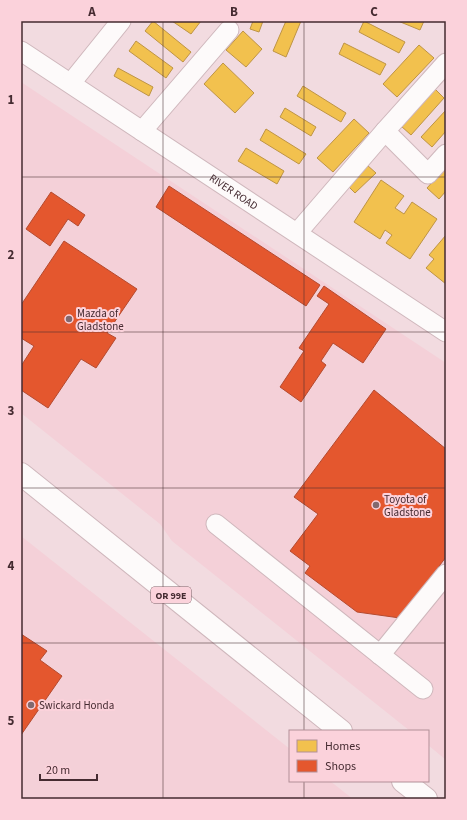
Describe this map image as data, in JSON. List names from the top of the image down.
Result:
{
  "streets": {
    "main road": ["OR 99E"],
    "street": ["RIVER ROAD"]
  },
  "places": ["Mazda of Gladstone", "Toyota of Gladstone", "Swickard Honda"],
  "legend": ["Homes", "Shops"],
  "scale_bar": "20 m",
  "grid": {
    "columns": ["A", "B", "C"],
    "rows": [
      "1",
      "2",
      "3",
      "4",
      "5"
    ]
  }
}
